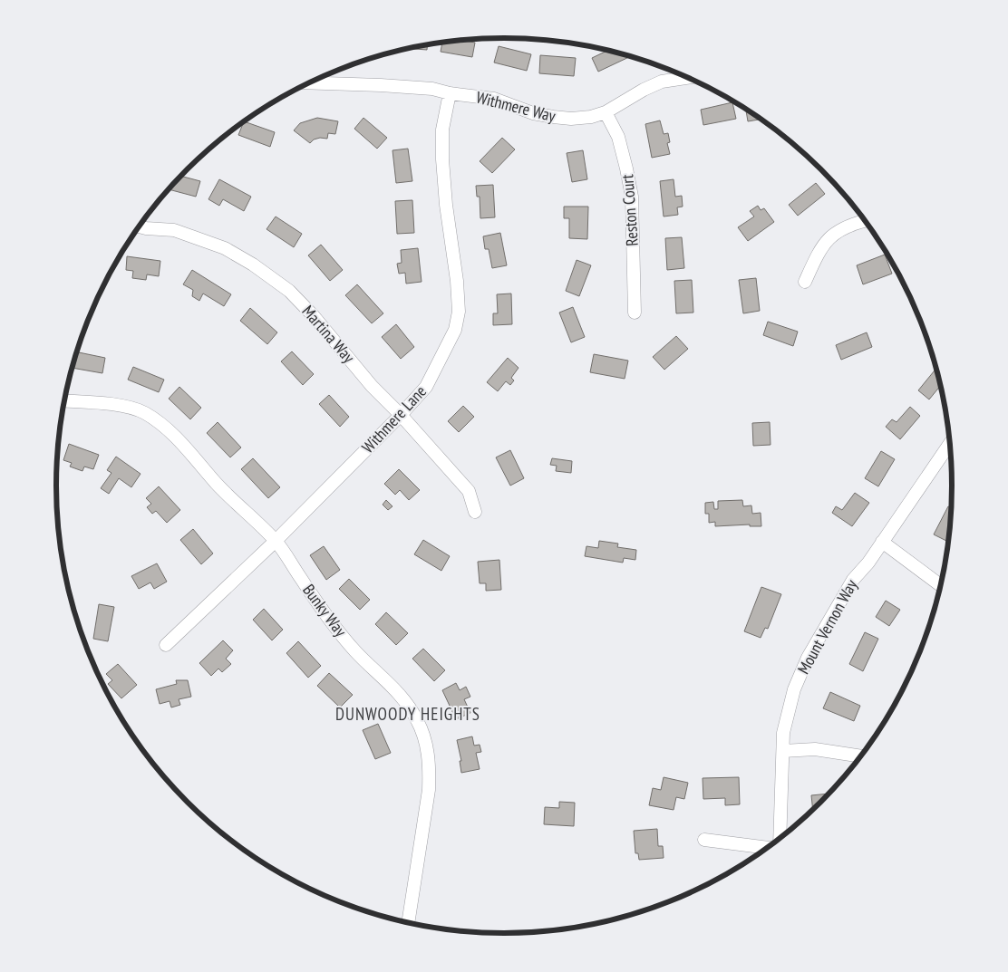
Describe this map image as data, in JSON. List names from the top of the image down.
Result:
{
  "streets": {
    "street": [
      "Withmere Way",
      "Reston Court",
      "Martina Way",
      "Withmere Lane",
      "Bunky Way",
      "Mount Vernon Way"
    ]
  },
  "crossings": [
    ["Withmere Way", "Reston Court"],
    ["Withmere Way", "Withmere Lane"],
    ["Martina Way", "Withmere Lane"],
    ["Withmere Lane", "Bunky Way"]
  ],
  "districts": ["DUNWOODY HEIGHTS"]
}
